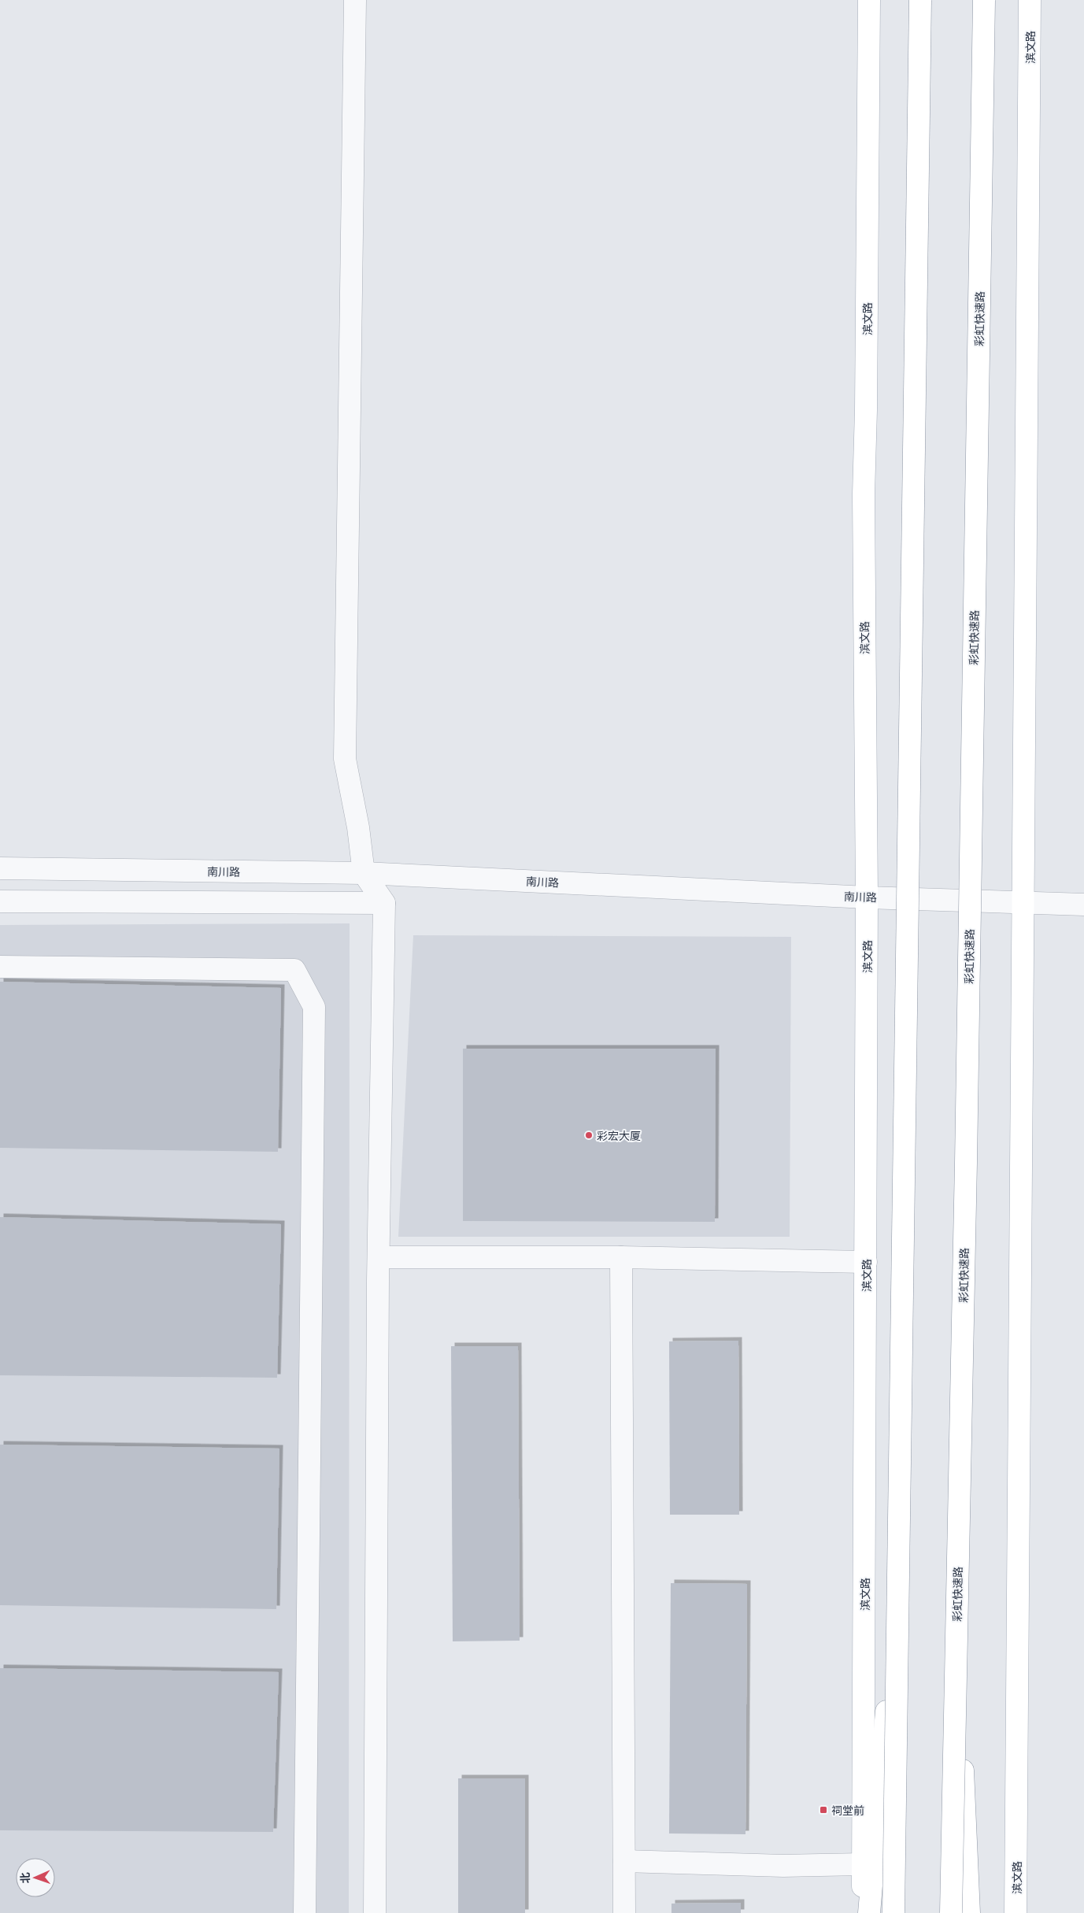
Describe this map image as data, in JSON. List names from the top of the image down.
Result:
{
  "streets": {
    "main road": ["滨文路", "彩虹快速路"],
    "street": ["南川路"]
  },
  "crossings": [
    ["滨文路", "南川路"]
  ],
  "places": {
    "other": ["彩宏大厦"],
    "transit": ["祠堂前"]
  },
  "north": "left"
}
